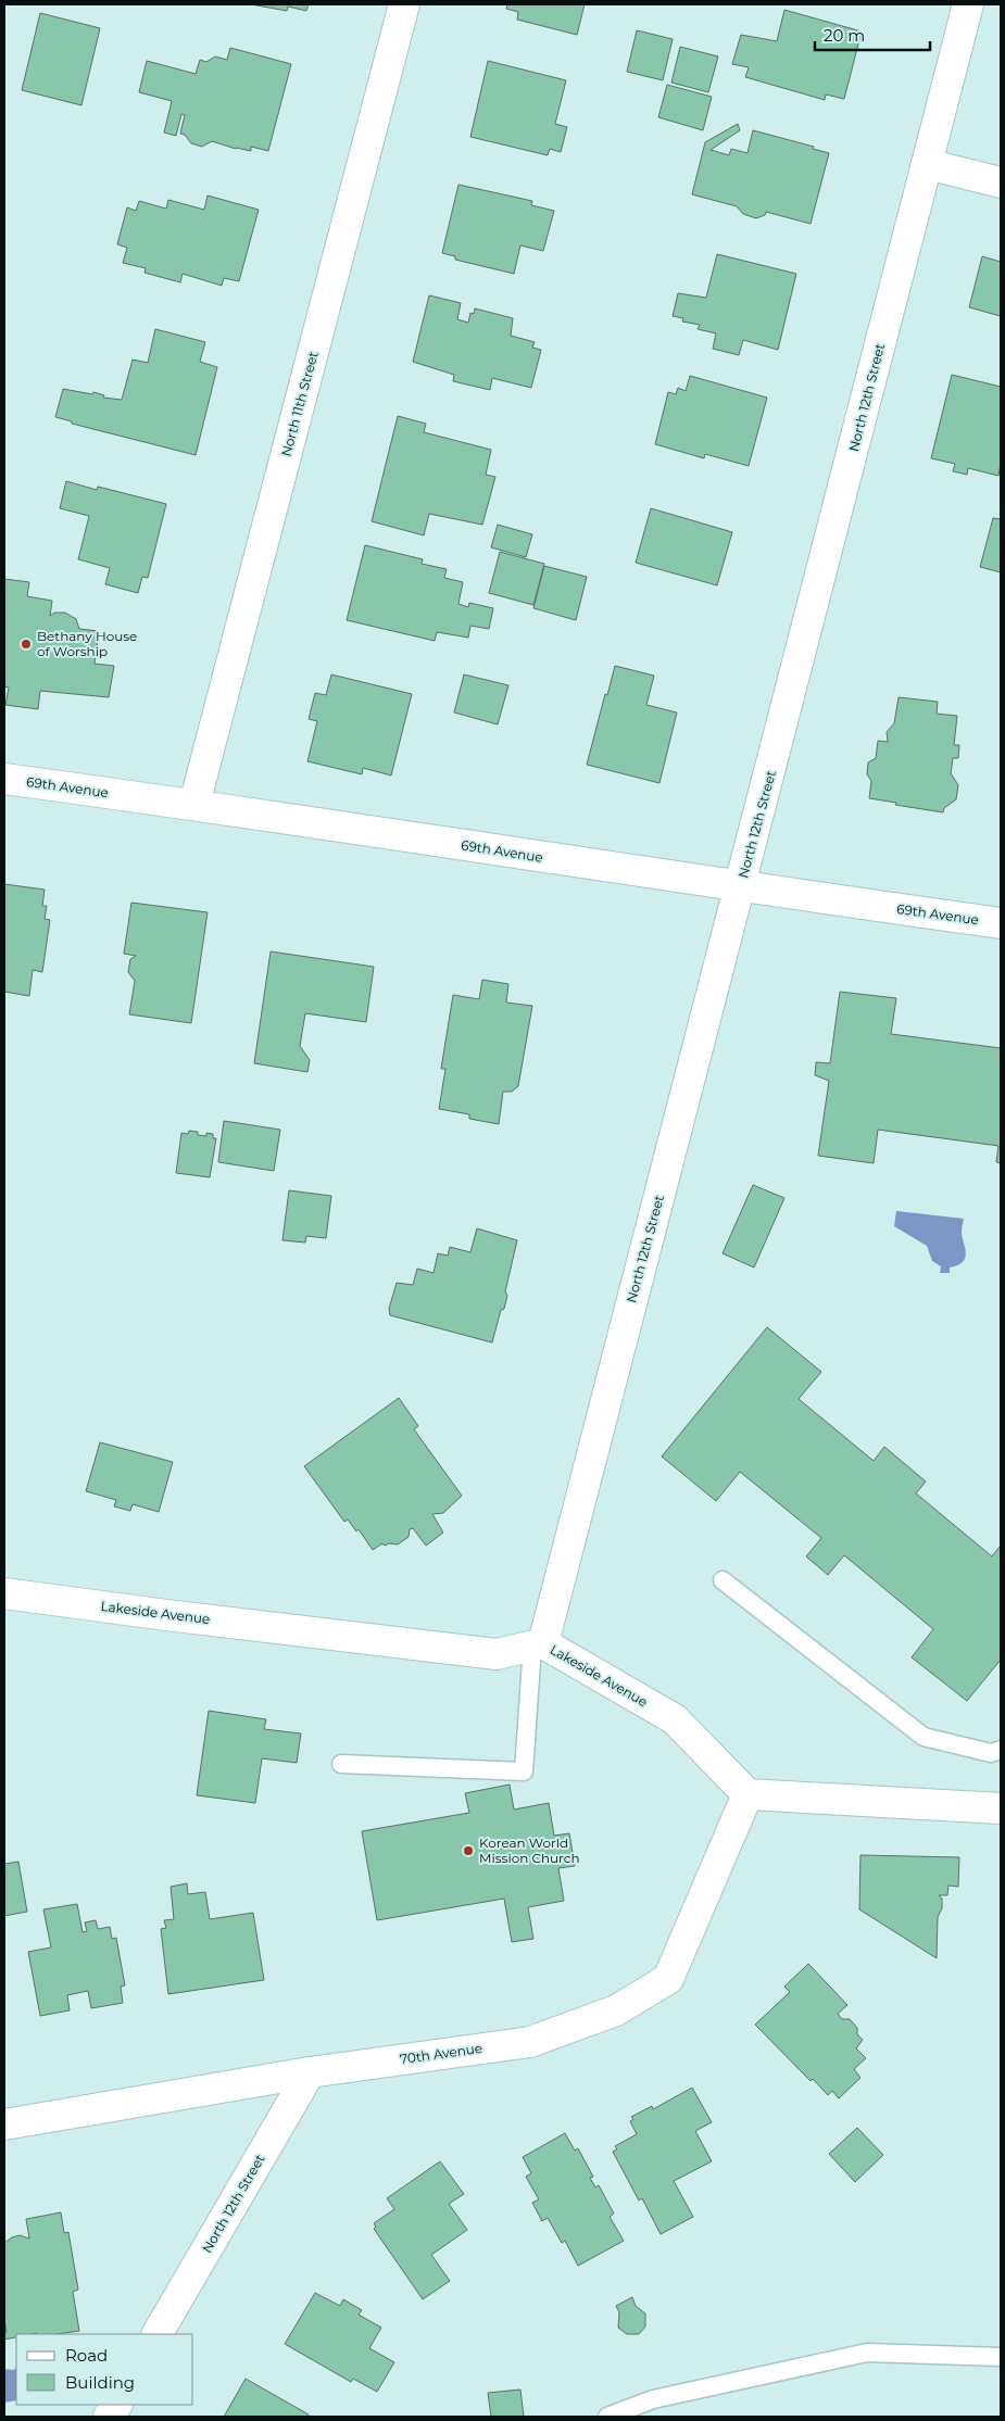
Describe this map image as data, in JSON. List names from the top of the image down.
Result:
{
  "streets": {
    "street": [
      "North 12th Street",
      "North 11th Street",
      "69th Avenue",
      "Lakeside Avenue",
      "70th Avenue"
    ]
  },
  "crossings": [
    ["North 12th Street", "69th Avenue"],
    ["North 12th Street", "Lakeside Avenue"],
    ["North 12th Street", "70th Avenue"],
    ["North 11th Street", "69th Avenue"],
    ["Lakeside Avenue", "70th Avenue"]
  ],
  "places": ["Bethany House of Worship", "Korean World Mission Church"],
  "legend": ["Road", "Building"],
  "scale_bar": "20 m"
}
